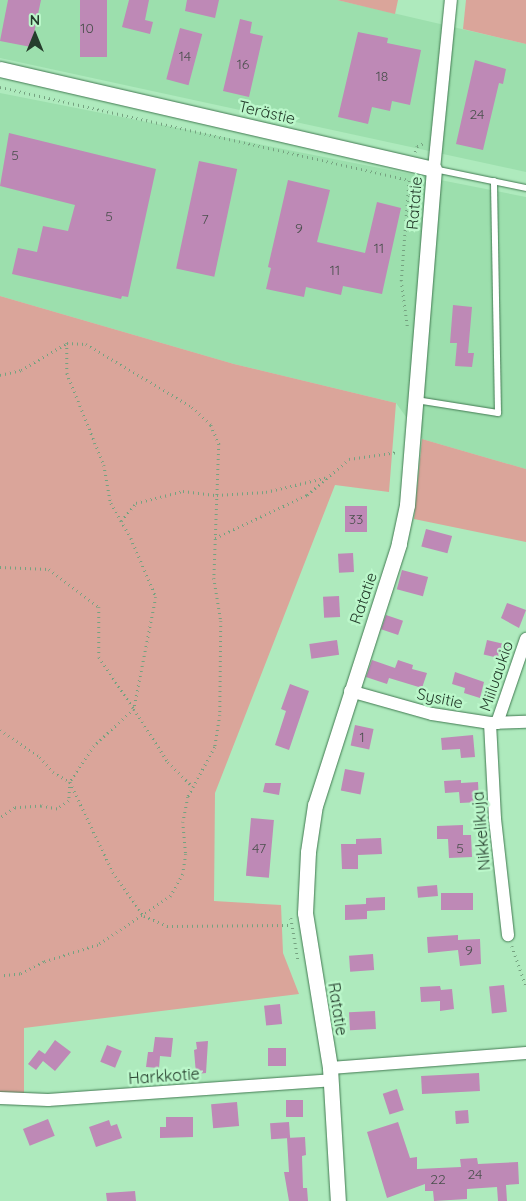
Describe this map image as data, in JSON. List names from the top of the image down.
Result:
{
  "streets": {
    "street": [
      "Terästie",
      "Ratatie",
      "Miiluaukio",
      "Sysitie",
      "Nikkelikuja",
      "Harkkotie"
    ]
  },
  "crossings": [
    ["Terästie", "Ratatie"],
    ["Ratatie", "Sysitie"],
    ["Ratatie", "Harkkotie"],
    ["Miiluaukio", "Sysitie"],
    ["Miiluaukio", "Nikkelikuja"],
    ["Sysitie", "Nikkelikuja"]
  ],
  "house_numbers": [
    "10",
    "14",
    "16",
    "18",
    "24",
    "5",
    "5",
    "7",
    "9",
    "11",
    "11",
    "33",
    "1",
    "47",
    "5",
    "9",
    "24",
    "22"
  ],
  "north": "top"
}
